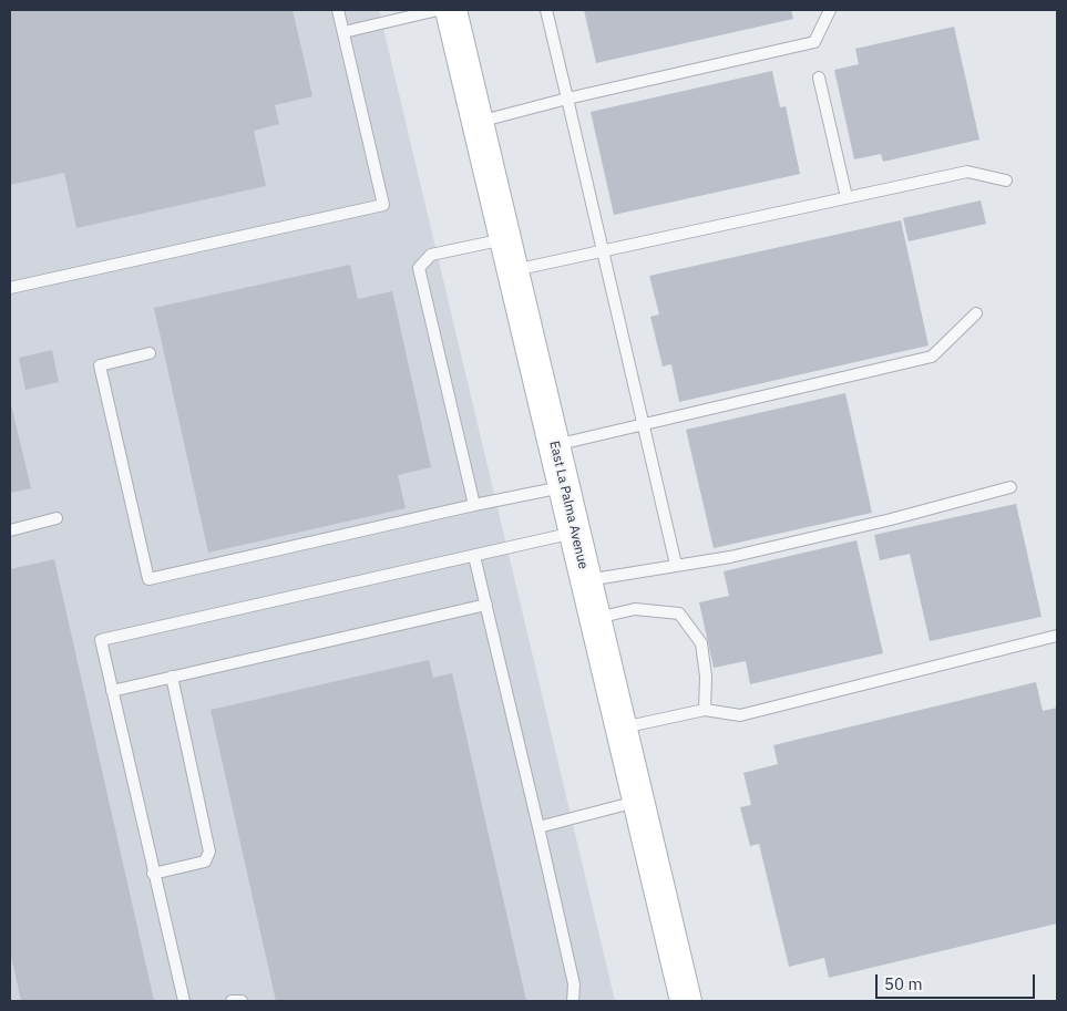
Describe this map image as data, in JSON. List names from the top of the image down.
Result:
{
  "streets": {
    "main road": ["East La Palma Avenue"]
  },
  "scale_bar": "50 m"
}
